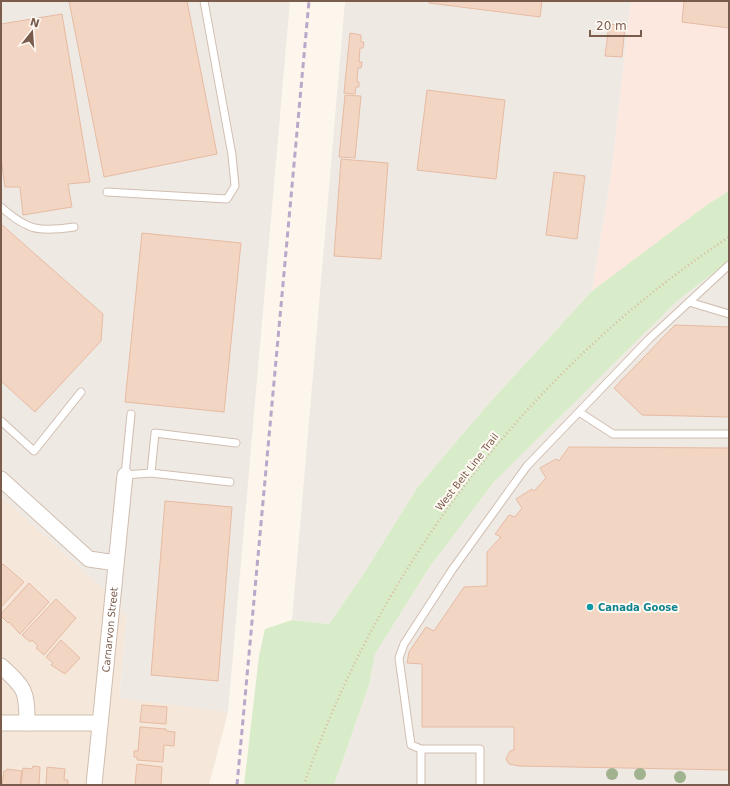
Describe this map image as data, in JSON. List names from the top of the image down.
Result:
{
  "streets": {
    "street": ["Carnarvon Street"],
    "path": ["West Belt Line Trail"]
  },
  "places": ["Canada Goose"],
  "scale_bar": "20 m",
  "north": "top"
}
